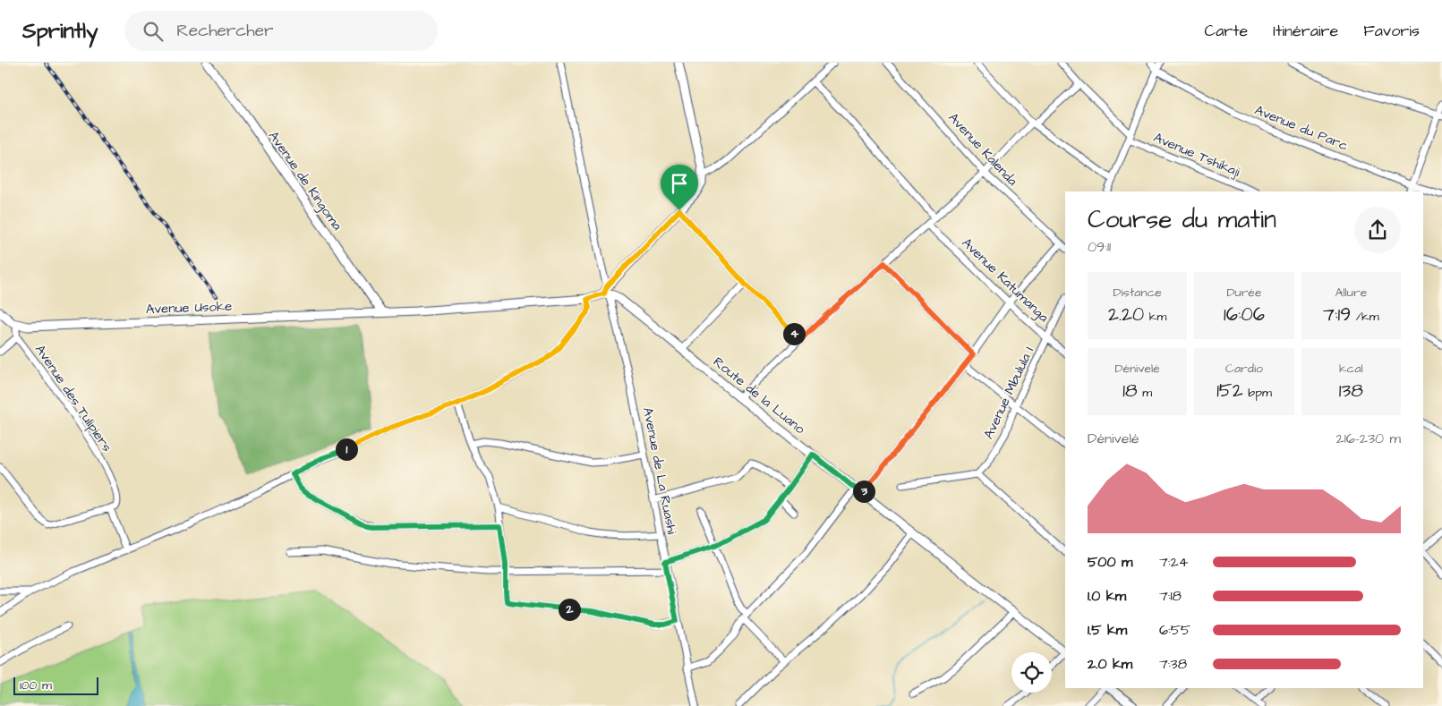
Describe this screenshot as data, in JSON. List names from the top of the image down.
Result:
{
  "streets": {
    "street": [
      "Avenue du Parc",
      "Avenue Kalenda",
      "Avenue Tshikaji",
      "Avenue de Kingoma",
      "Avenue Katumanga",
      "Avenue Usoke",
      "Avenue Mbulula I",
      "Route de la Luano",
      "Avenue des Tulipiers",
      "Avenue de La Ruashi"
    ]
  },
  "crossings": [
    ["Avenue de Kingoma", "Avenue Usoke"],
    ["Avenue Katumanga", "Avenue Mbulula I"],
    ["Avenue Usoke", "Route de la Luano"],
    ["Avenue Usoke", "Avenue des Tulipiers"],
    ["Avenue Usoke", "Avenue de La Ruashi"],
    ["Route de la Luano", "Avenue de La Ruashi"]
  ],
  "scale_bar": "100 m",
  "page": {
    "header": "Sprintly",
    "search": "Rechercher",
    "nav": ["Carte", "Itinéraire", "Favoris"],
    "heading": ["Course du matin", "09:11"],
    "stats": [
      ["Distance", "2.20 km"],
      ["Durée", "16:06"],
      ["Allure", "7:19 /km"],
      ["Dénivelé", "18 m"],
      ["Cardio", "152 bpm"],
      ["kcal", "138"]
    ],
    "pins": [
      "4",
      "1",
      "3",
      "2"
    ],
    "chart": ["Dénivelé", "216–230 m"],
    "list": [
      {
        "name": "500 m",
        "note": "7:24"
      },
      {
        "name": "1.0 km",
        "note": "7:18"
      },
      {
        "name": "1.5 km",
        "note": "6:55"
      },
      {
        "name": "2.0 km",
        "note": "7:38"
      }
    ],
    "scale": "100 m"
  }
}
